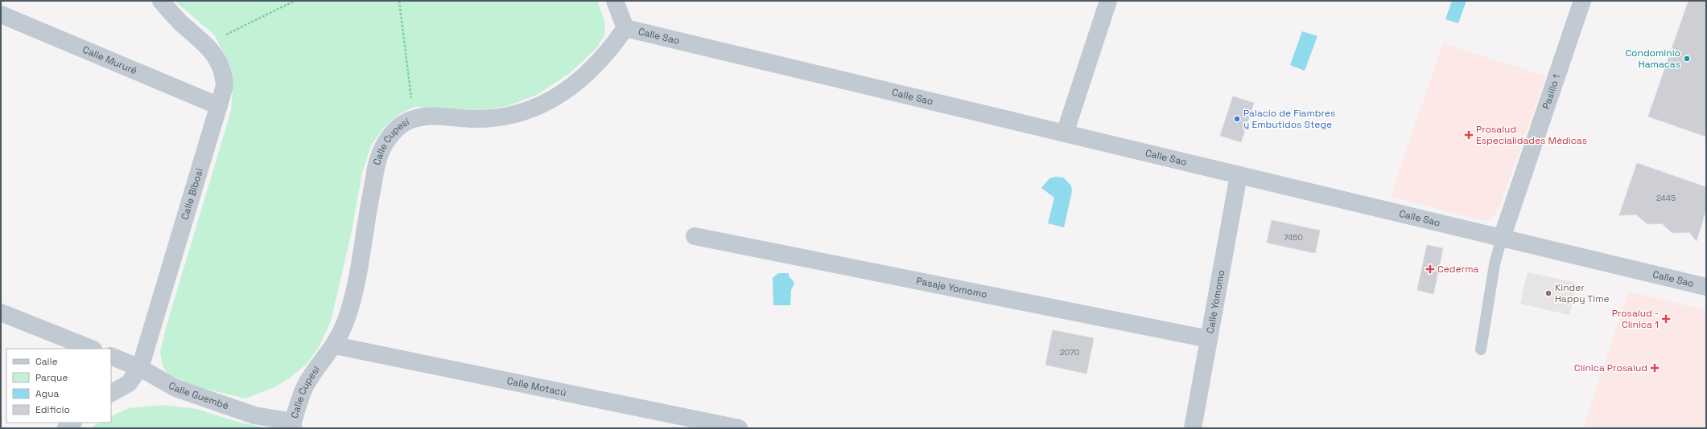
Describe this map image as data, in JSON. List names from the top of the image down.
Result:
{
  "streets": {
    "street": [
      "Calle Sao",
      "Calle Mururé",
      "Pasillo 1",
      "Calle Cupesí",
      "Calle Bibosi",
      "Pasaje Yomomo",
      "Calle Yomomo",
      "Calle Motacú",
      "Calle Guembé"
    ]
  },
  "crossings": [
    ["Calle Sao", "Pasillo 1"],
    ["Calle Sao", "Calle Cupesí"],
    ["Calle Sao", "Calle Yomomo"],
    ["Calle Mururé", "Calle Bibosi"],
    ["Calle Cupesí", "Calle Motacú"],
    ["Calle Cupesí", "Calle Guembé"],
    ["Calle Bibosi", "Calle Guembé"],
    ["Pasaje Yomomo", "Calle Yomomo"]
  ],
  "places": {
    "other": ["Condominio Hamacas", "Palacio de Fiambres y Embutidos Stege", "Kinder Happy Time"],
    "health": [
      "Prosalud Especialidades Médicas",
      "Cederma",
      "Prosalud - Clínica 1",
      "Clínica Prosalud"
    ]
  },
  "house_numbers": ["2445", "7450", "2070"],
  "legend": [
    "Calle",
    "Parque",
    "Agua",
    "Edificio"
  ]
}
